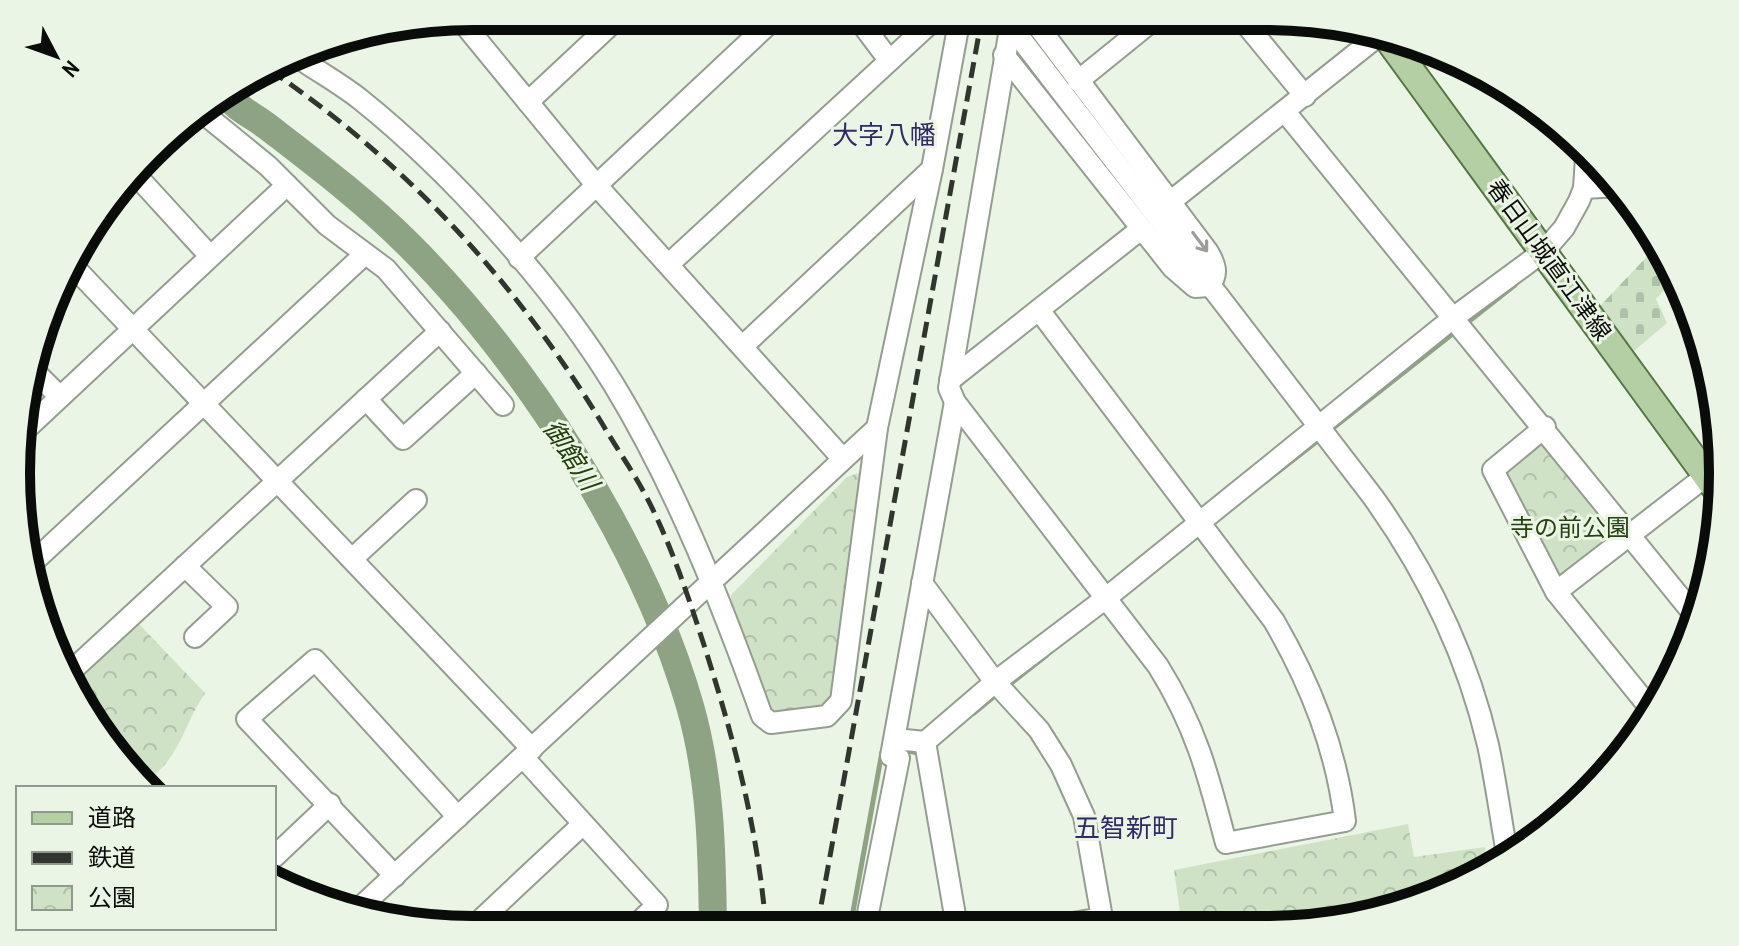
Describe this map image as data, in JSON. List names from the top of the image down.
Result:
{
  "streets": {
    "main road": ["春日山城直江津線"]
  },
  "districts": ["大字八幡", "五智新町"],
  "water": ["御館川"],
  "parks": ["寺の前公園"],
  "legend": ["道路", "鉄道", "公園"],
  "north": "bottom right"
}
